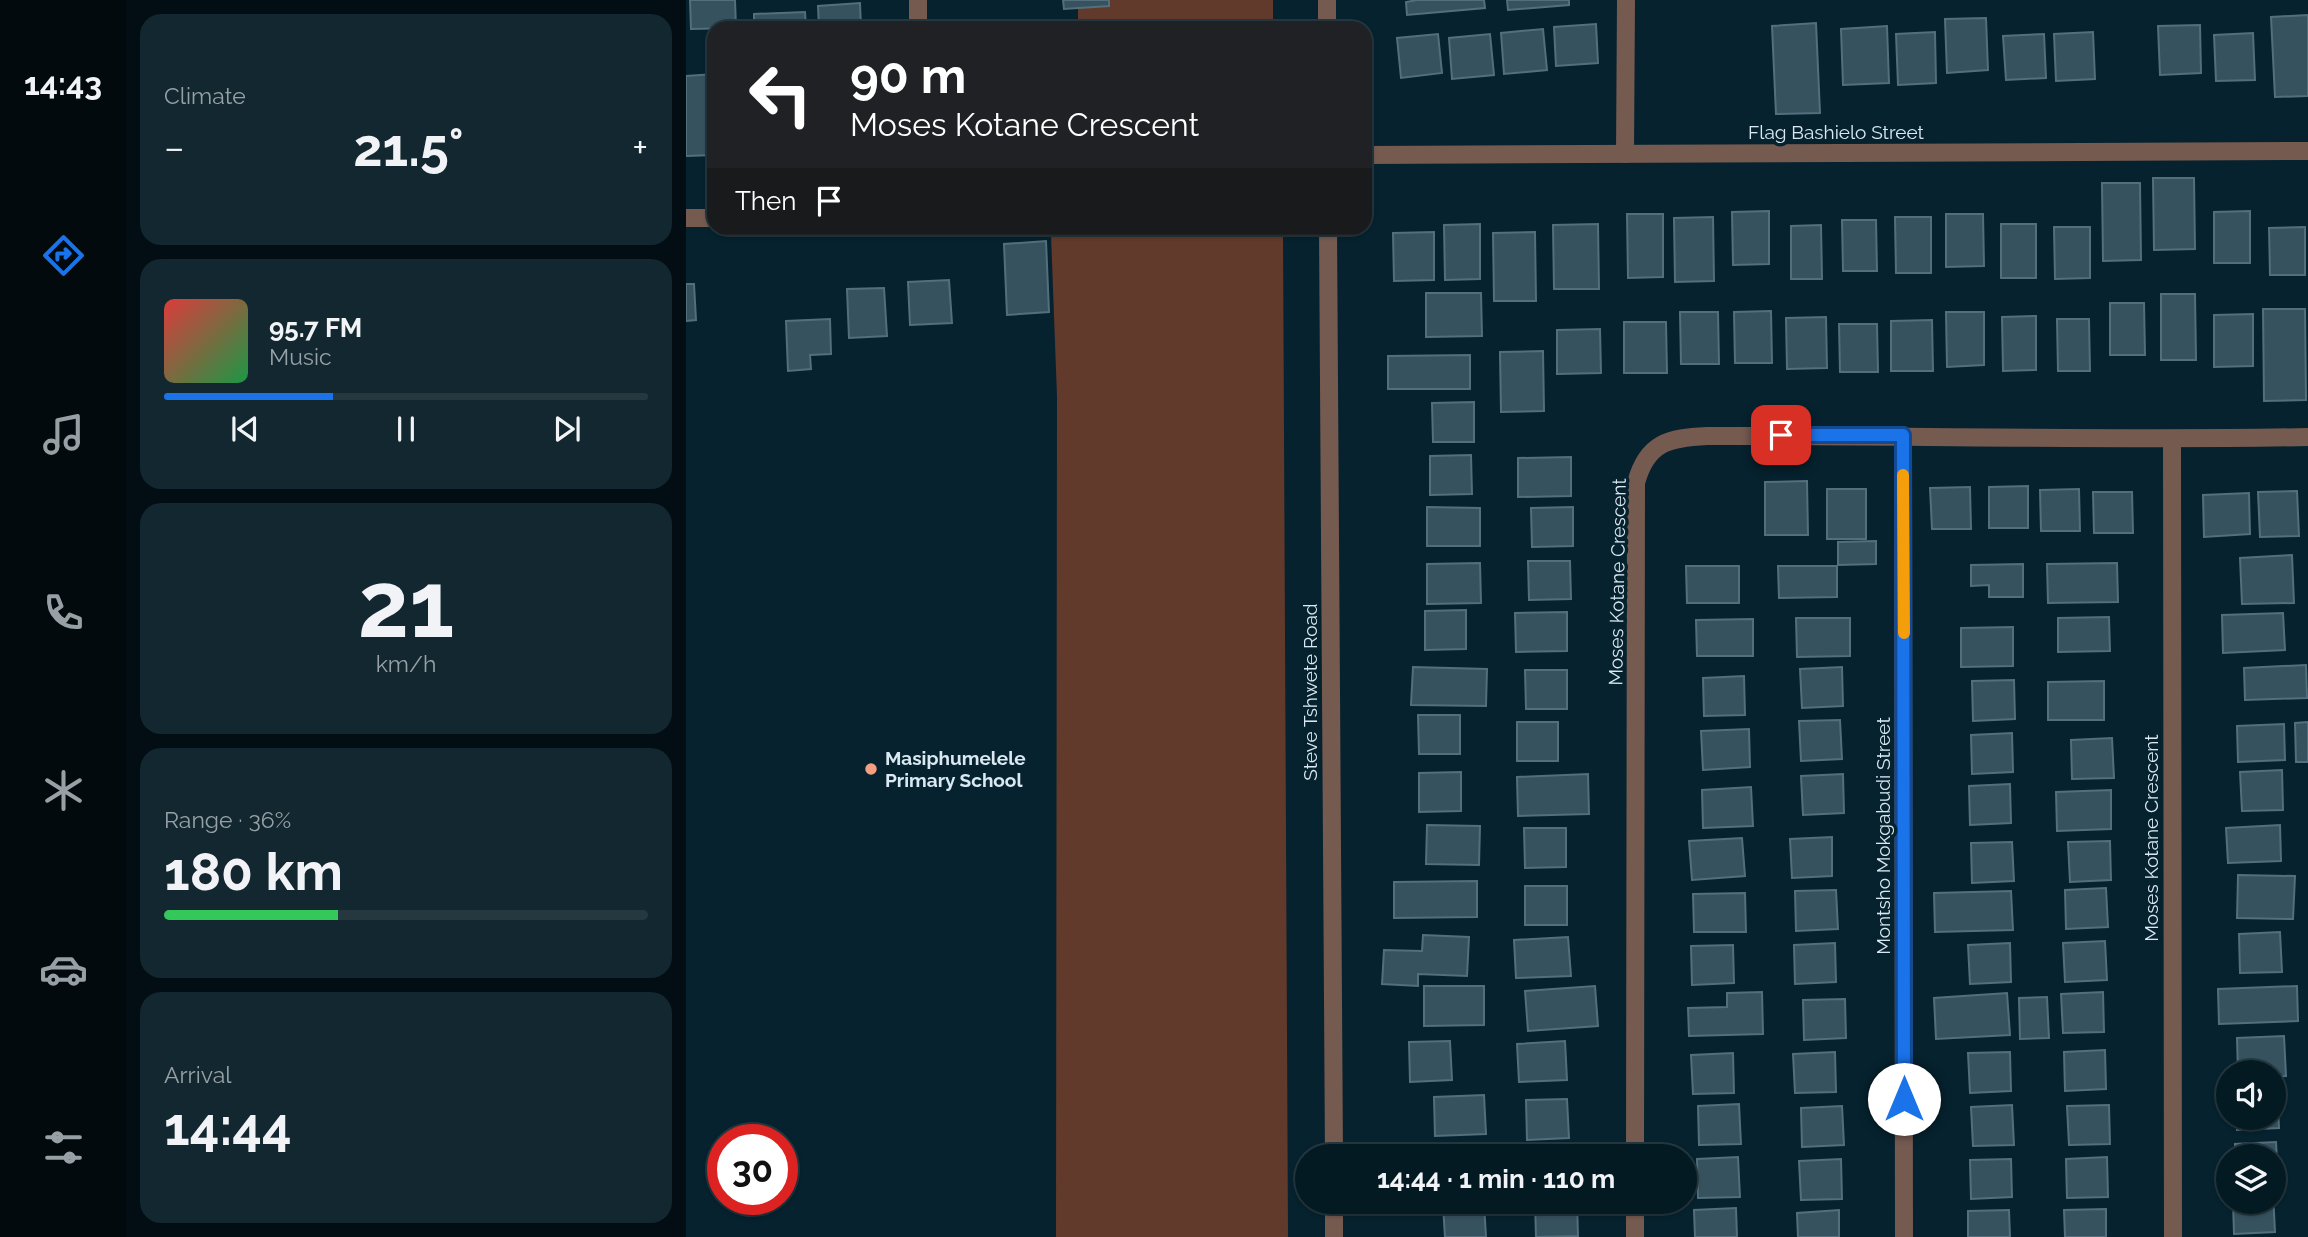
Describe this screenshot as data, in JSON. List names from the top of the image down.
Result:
{
  "streets": {
    "street": [
      "Flag Bashielo Street",
      "Moses Kotane Crescent",
      "Steve Tshwete Road",
      "Montsho Mokgabudi Street"
    ]
  },
  "crossings": [
    ["Moses Kotane Crescent", "Montsho Mokgabudi Street"]
  ],
  "places": ["Masiphumelele Primary School"],
  "page": {
    "tabs": "14:43",
    "tile": [
      "Climate",
      ["21", "km/h"],
      ["Range · 36%", "180 km"],
      ["Arrival", "14:44"]
    ],
    "turn": ["90 m", "Moses Kotane Crescent"],
    "heat": ["−", "21.5°", "+"],
    "then": "Then",
    "song": ["95.7 FM", "Music"],
    "limit": "30",
    "trip": "14:44 · 1 min · 110 m"
  }
}
